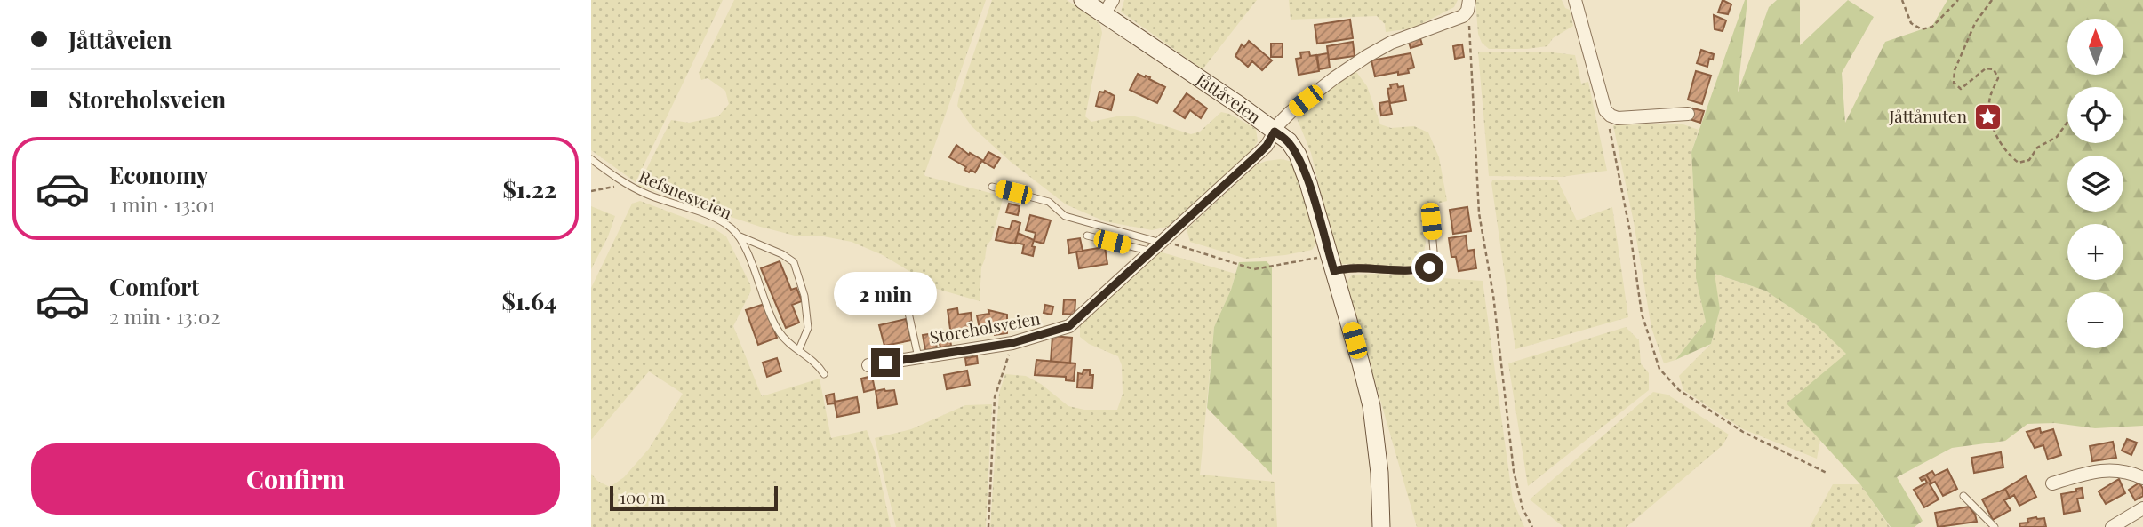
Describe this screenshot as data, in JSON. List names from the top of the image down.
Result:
{
  "streets": {
    "main road": ["Jåttåveien"],
    "street": ["Storeholsveien"],
    "lane": ["Refsnesveien"]
  },
  "crossings": [
    ["Jåttåveien", "Storeholsveien"]
  ],
  "places": {
    "place": ["Jåttånuten"]
  },
  "scale_bar": "100 m",
  "north": "top",
  "page": {
    "banner": ["Jåttåveien", "Storeholsveien"],
    "map_buttons": ["+", "−"],
    "list": [
      {
        "name": "Economy",
        "note": "1 min · 13:01",
        "value": "$1.22"
      },
      {
        "name": "Comfort",
        "note": "2 min · 13:02",
        "value": "$1.64"
      }
    ],
    "bubble": "2 min",
    "buttons": "Confirm",
    "scale": "100 m"
  }
}
